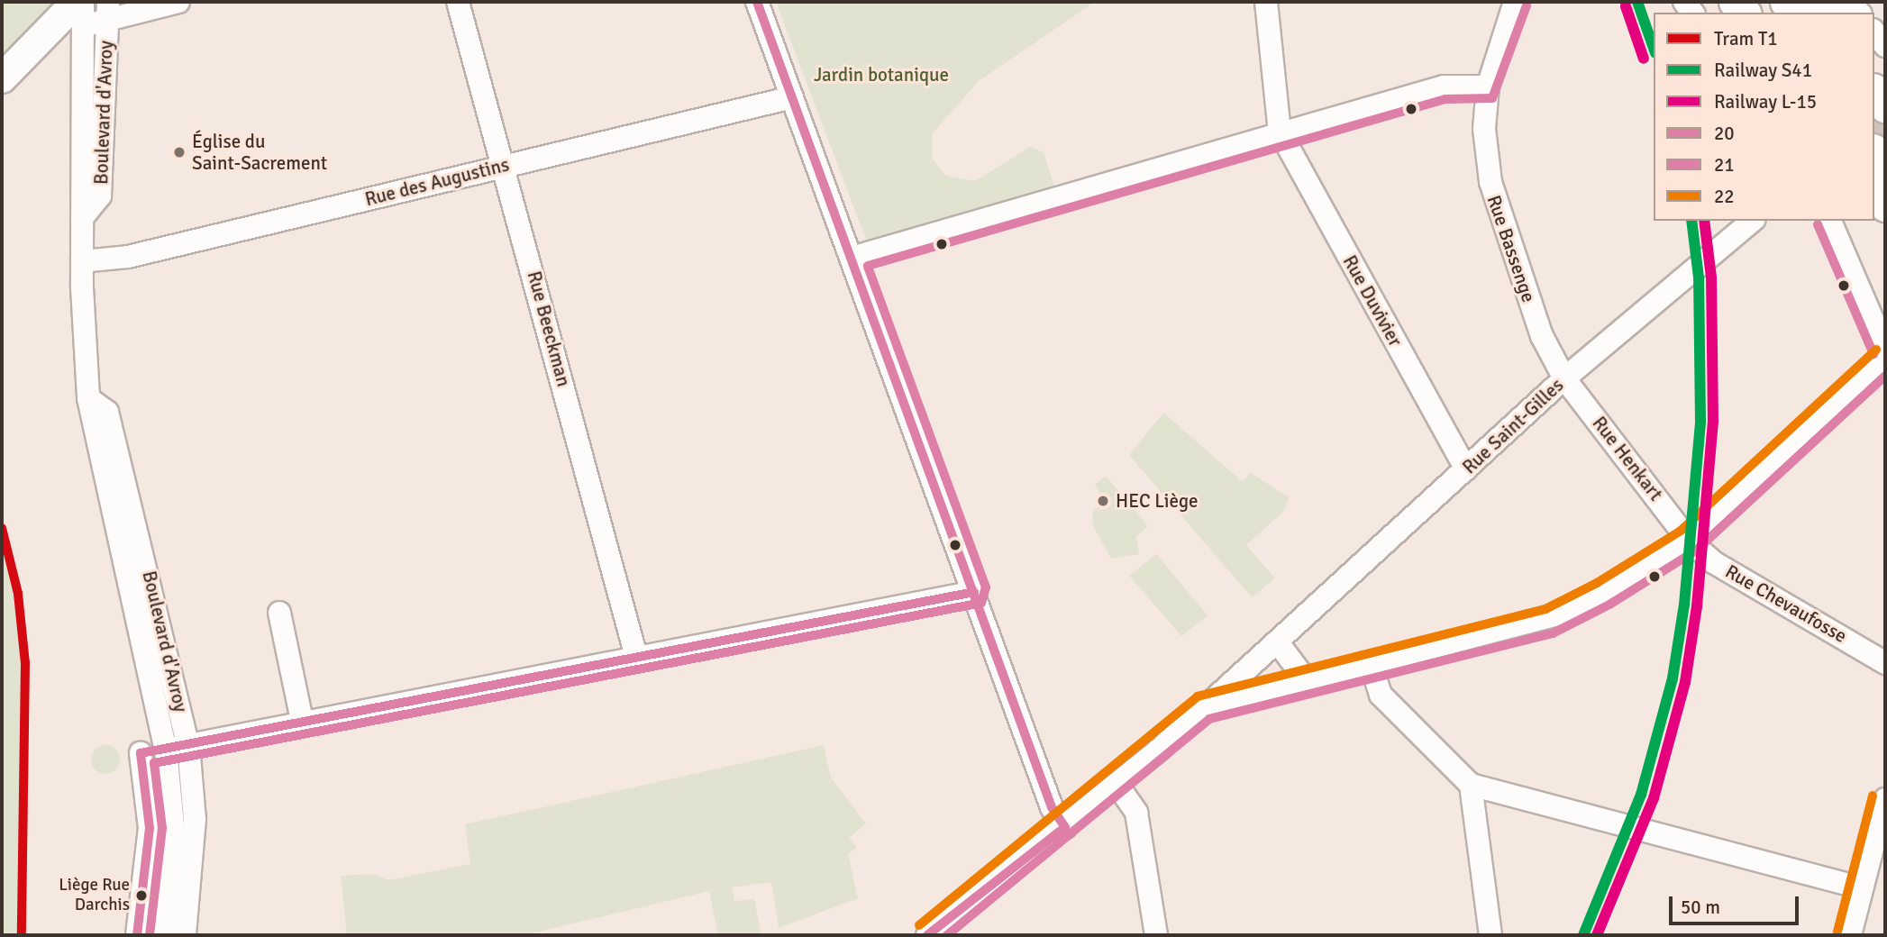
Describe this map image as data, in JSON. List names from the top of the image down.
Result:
{
  "streets": {
    "street": [
      "Boulevard d'Avroy",
      "Rue des Augustins",
      "Rue Bassenge",
      "Rue Duvivier",
      "Rue Beeckman",
      "Rue Saint-Gilles",
      "Rue Henkart",
      "Rue Chevaufosse"
    ]
  },
  "crossings": [
    ["Boulevard d'Avroy", "Rue des Augustins"],
    ["Rue des Augustins", "Rue Beeckman"],
    ["Rue Bassenge", "Rue Saint-Gilles"],
    ["Rue Bassenge", "Rue Henkart"],
    ["Rue Duvivier", "Rue Saint-Gilles"],
    ["Rue Saint-Gilles", "Rue Henkart"],
    ["Rue Henkart", "Rue Chevaufosse"]
  ],
  "parks": ["Jardin botanique"],
  "places": ["Église du Saint-Sacrement", "HEC Liège", "Liège Rue Darchis"],
  "lines": [
    "rail line S41",
    "transit line 20",
    "transit line 21",
    "rail line L-15",
    "transit line 22",
    "tram line T1"
  ],
  "legend": [
    "Tram T1",
    "Railway S41",
    "Railway L-15",
    "20",
    "21",
    "22"
  ],
  "scale_bar": "50 m"
}
